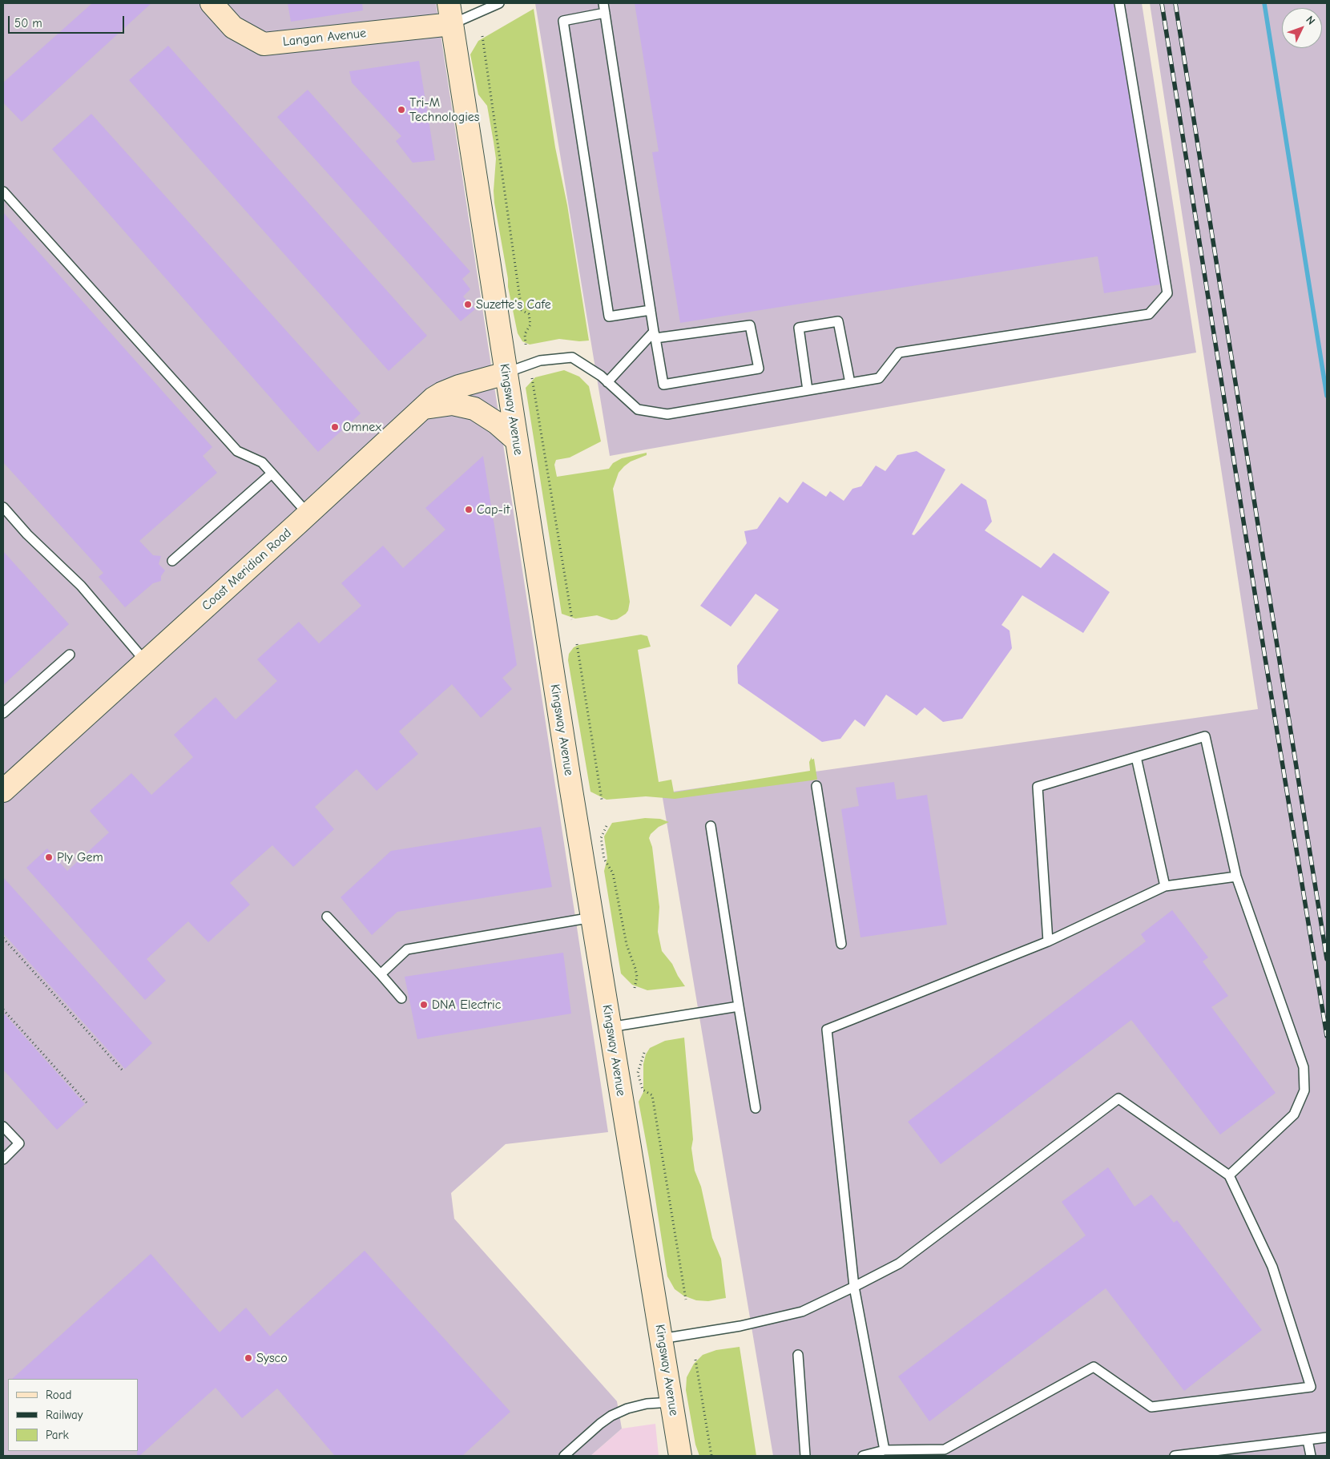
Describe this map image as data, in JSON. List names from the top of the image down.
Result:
{
  "streets": {
    "main road": ["Langan Avenue", "Kingsway Avenue", "Coast Meridian Road"]
  },
  "crossings": [
    ["Langan Avenue", "Kingsway Avenue"],
    ["Kingsway Avenue", "Coast Meridian Road"]
  ],
  "places": [
    "Tri-M Technologies",
    "Suzette's Cafe",
    "Omnex",
    "Cap-it",
    "Ply Gem",
    "DNA Electric",
    "Sysco"
  ],
  "legend": ["Road", "Railway", "Park"],
  "scale_bar": "50 m",
  "north": "top right"
}
